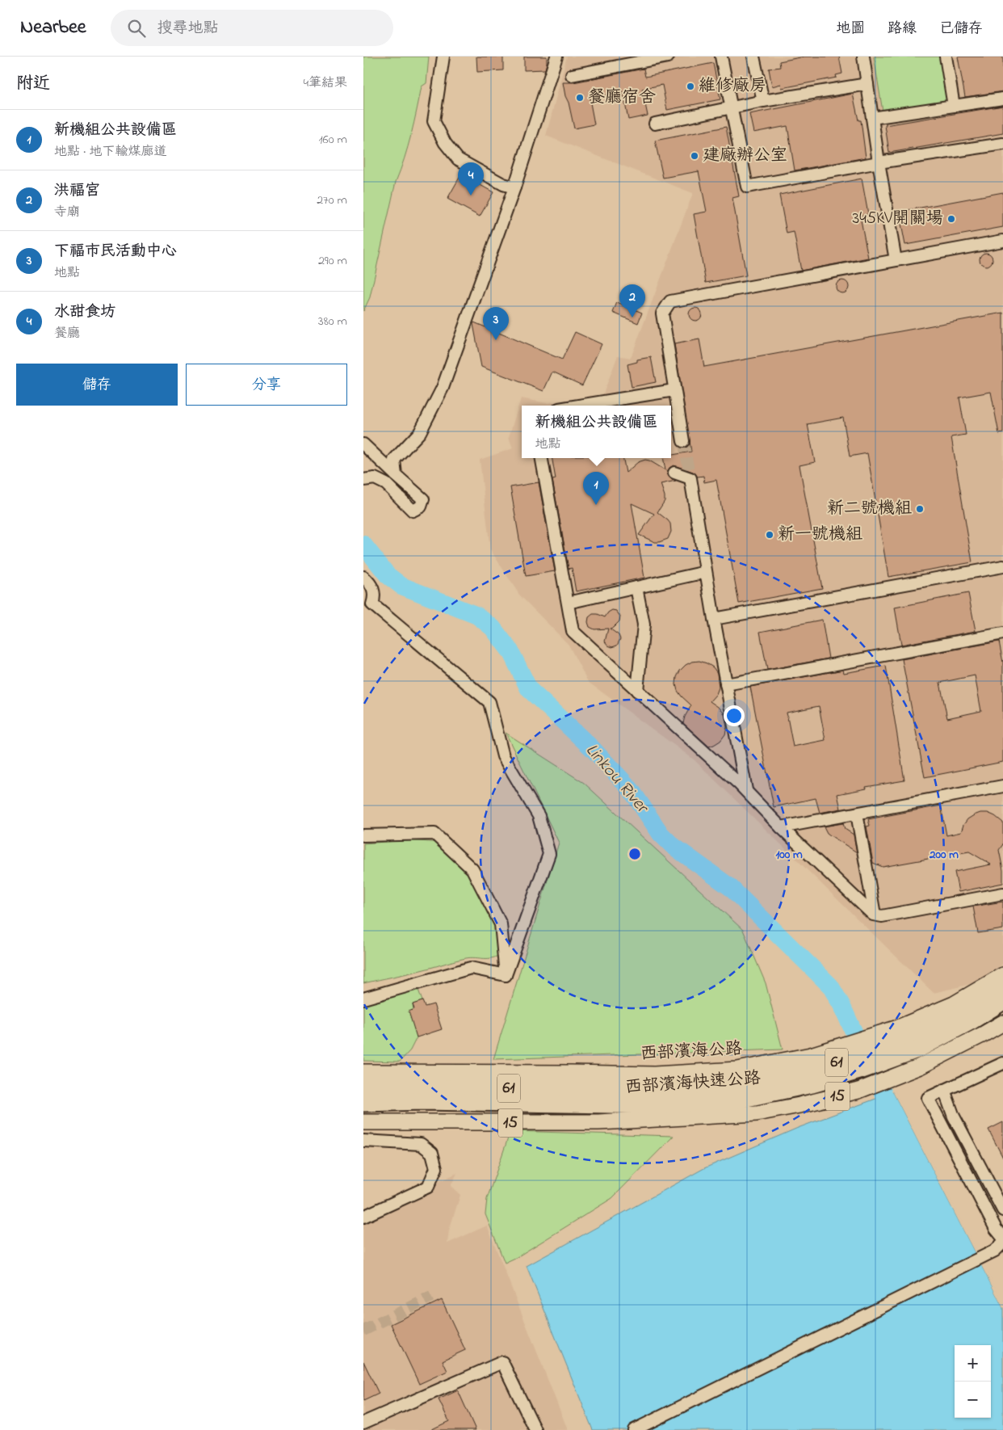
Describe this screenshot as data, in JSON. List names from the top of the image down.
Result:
{
  "streets": {
    "highway": ["61", "西部濱海快速公路"],
    "main road": ["西部濱海公路", "15"]
  },
  "water": ["Linkou River"],
  "places": [
    "維修廠房",
    "餐廳宿舍",
    "建廠辦公室",
    "345KV開關場",
    "新二號機組",
    "新一號機組"
  ],
  "page": {
    "header": "Nearbee",
    "search": "搜尋地點",
    "nav": ["地圖", "路線", "已儲存"],
    "heading": ["附近", "4筆結果"],
    "list": [
      {
        "mark": "1",
        "name": "新機組公共設備區",
        "note": "地點 · 地下輸煤廊道",
        "value": "160 m"
      },
      {
        "mark": "2",
        "name": "洪福宮",
        "note": "寺廟",
        "value": "270 m"
      },
      {
        "mark": "3",
        "name": "下福市民活動中心",
        "note": "地點",
        "value": "290 m"
      },
      {
        "mark": "4",
        "name": "水甜食坊",
        "note": "餐廳",
        "value": "380 m"
      }
    ],
    "pins": [
      "4",
      "2",
      "3",
      "1"
    ],
    "buttons": ["儲存", "分享"],
    "popup": ["新機組公共設備區", "地點"],
    "map_buttons": ["+", "−"]
  },
  "rings": ["100 m", "200 m"]
}
